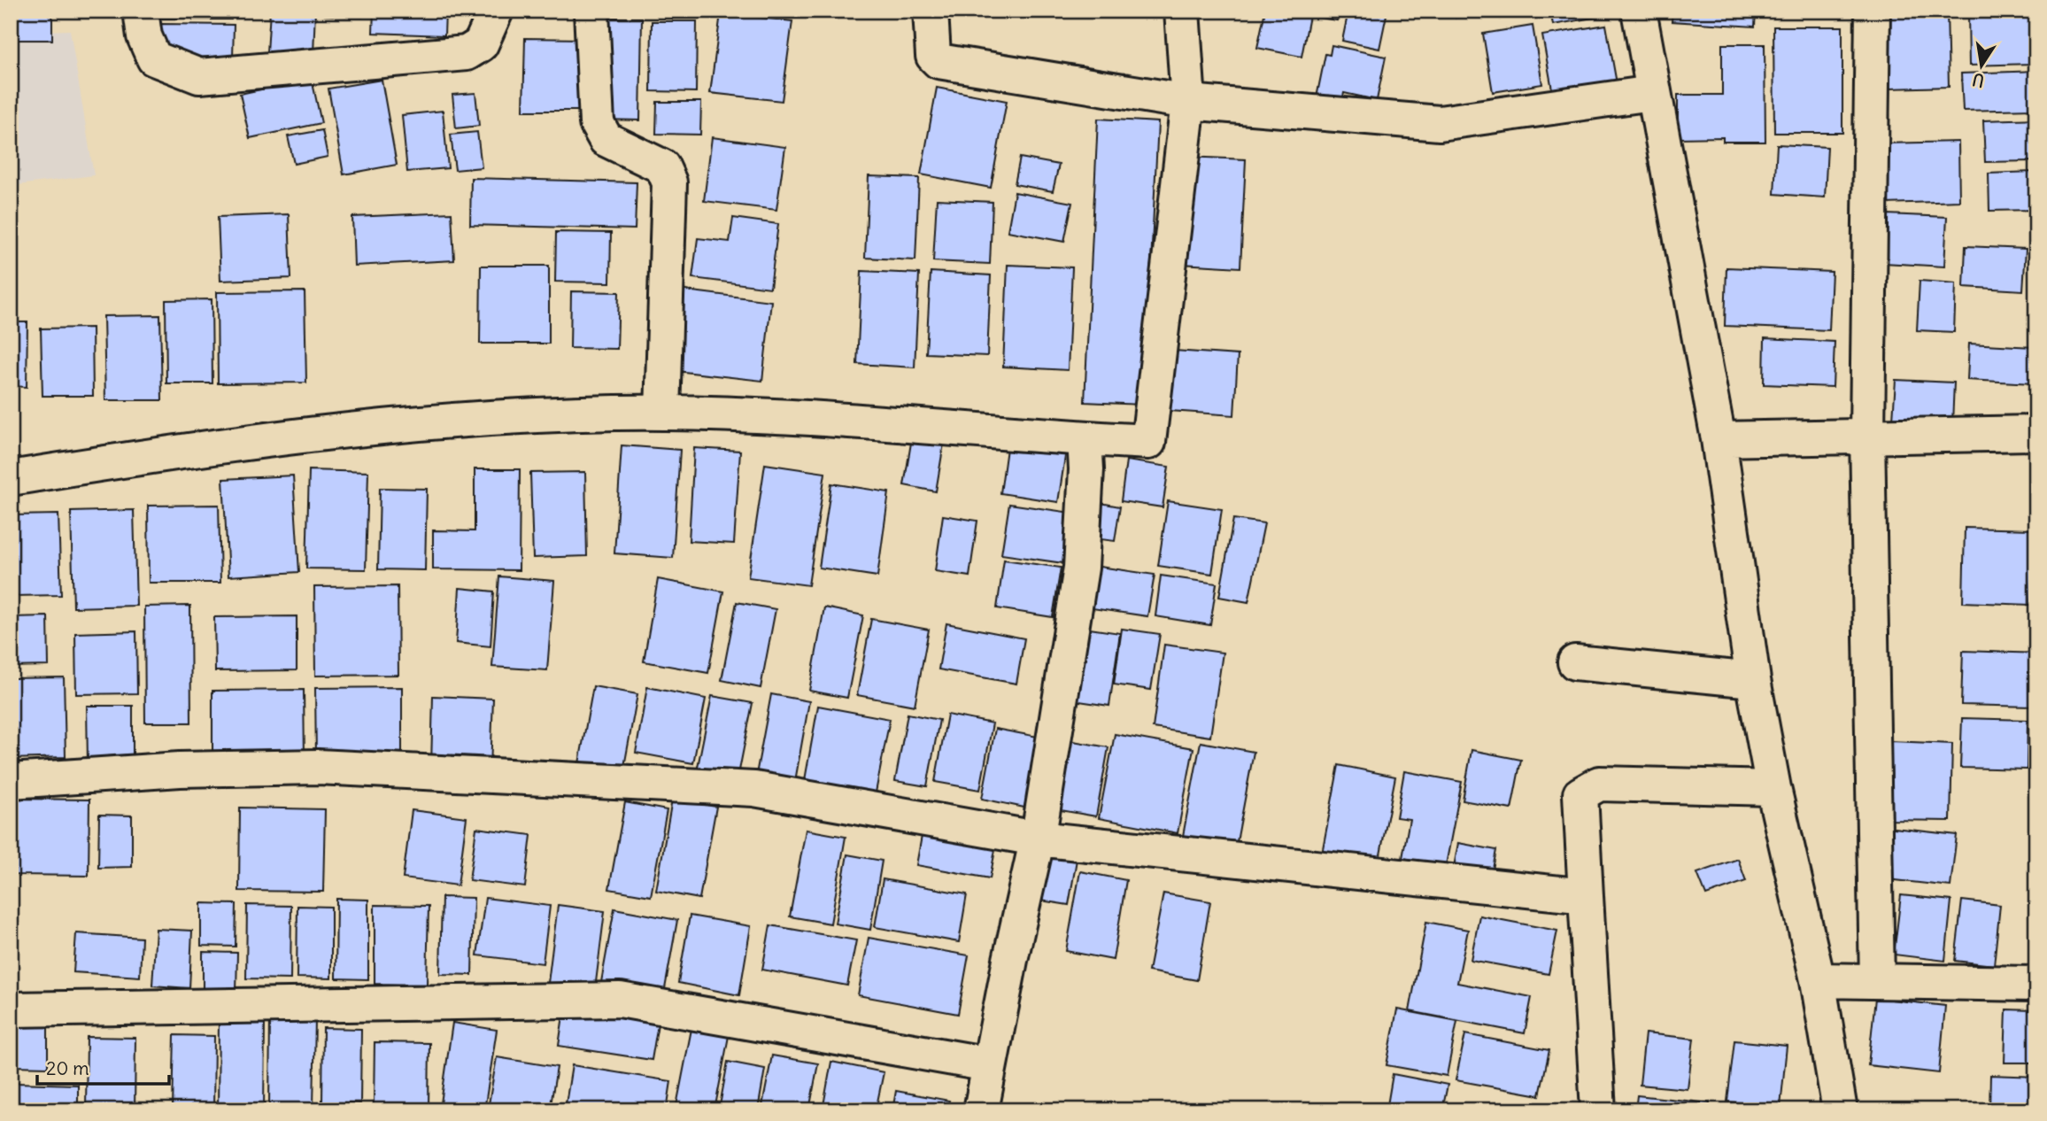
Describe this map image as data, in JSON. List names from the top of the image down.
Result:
{
  "scale_bar": "20 m",
  "north": "bottom"
}
